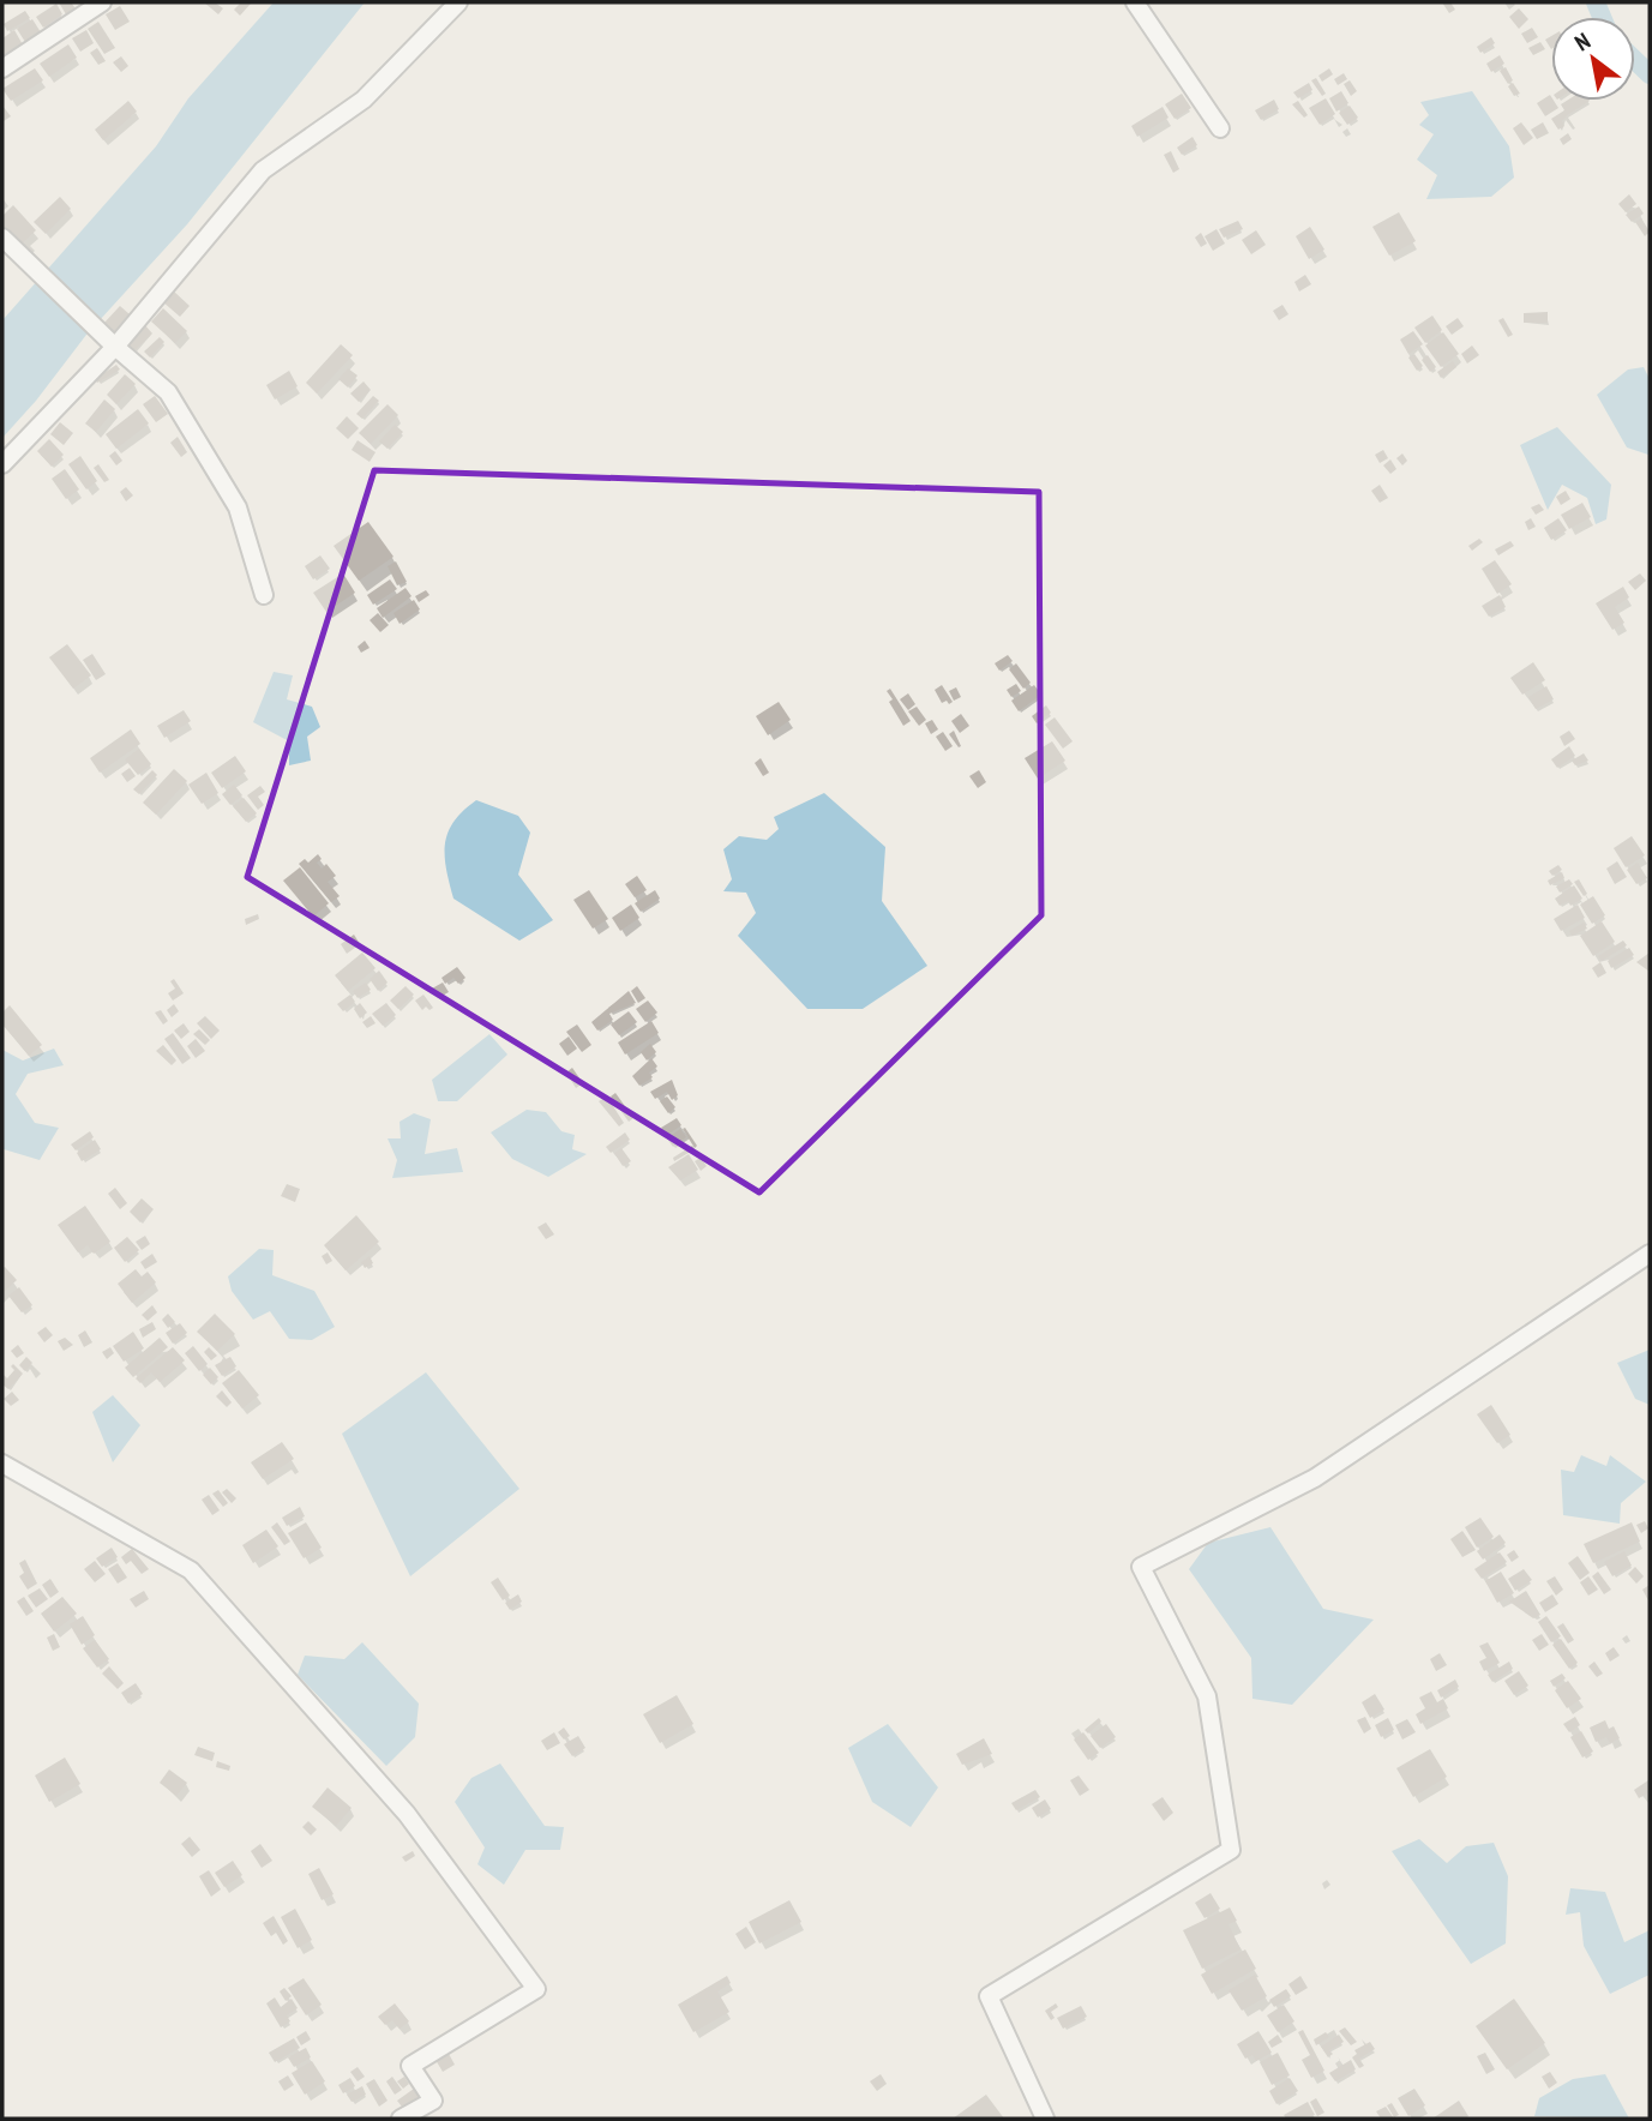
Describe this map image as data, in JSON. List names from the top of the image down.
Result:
{
  "north": "top left"
}
